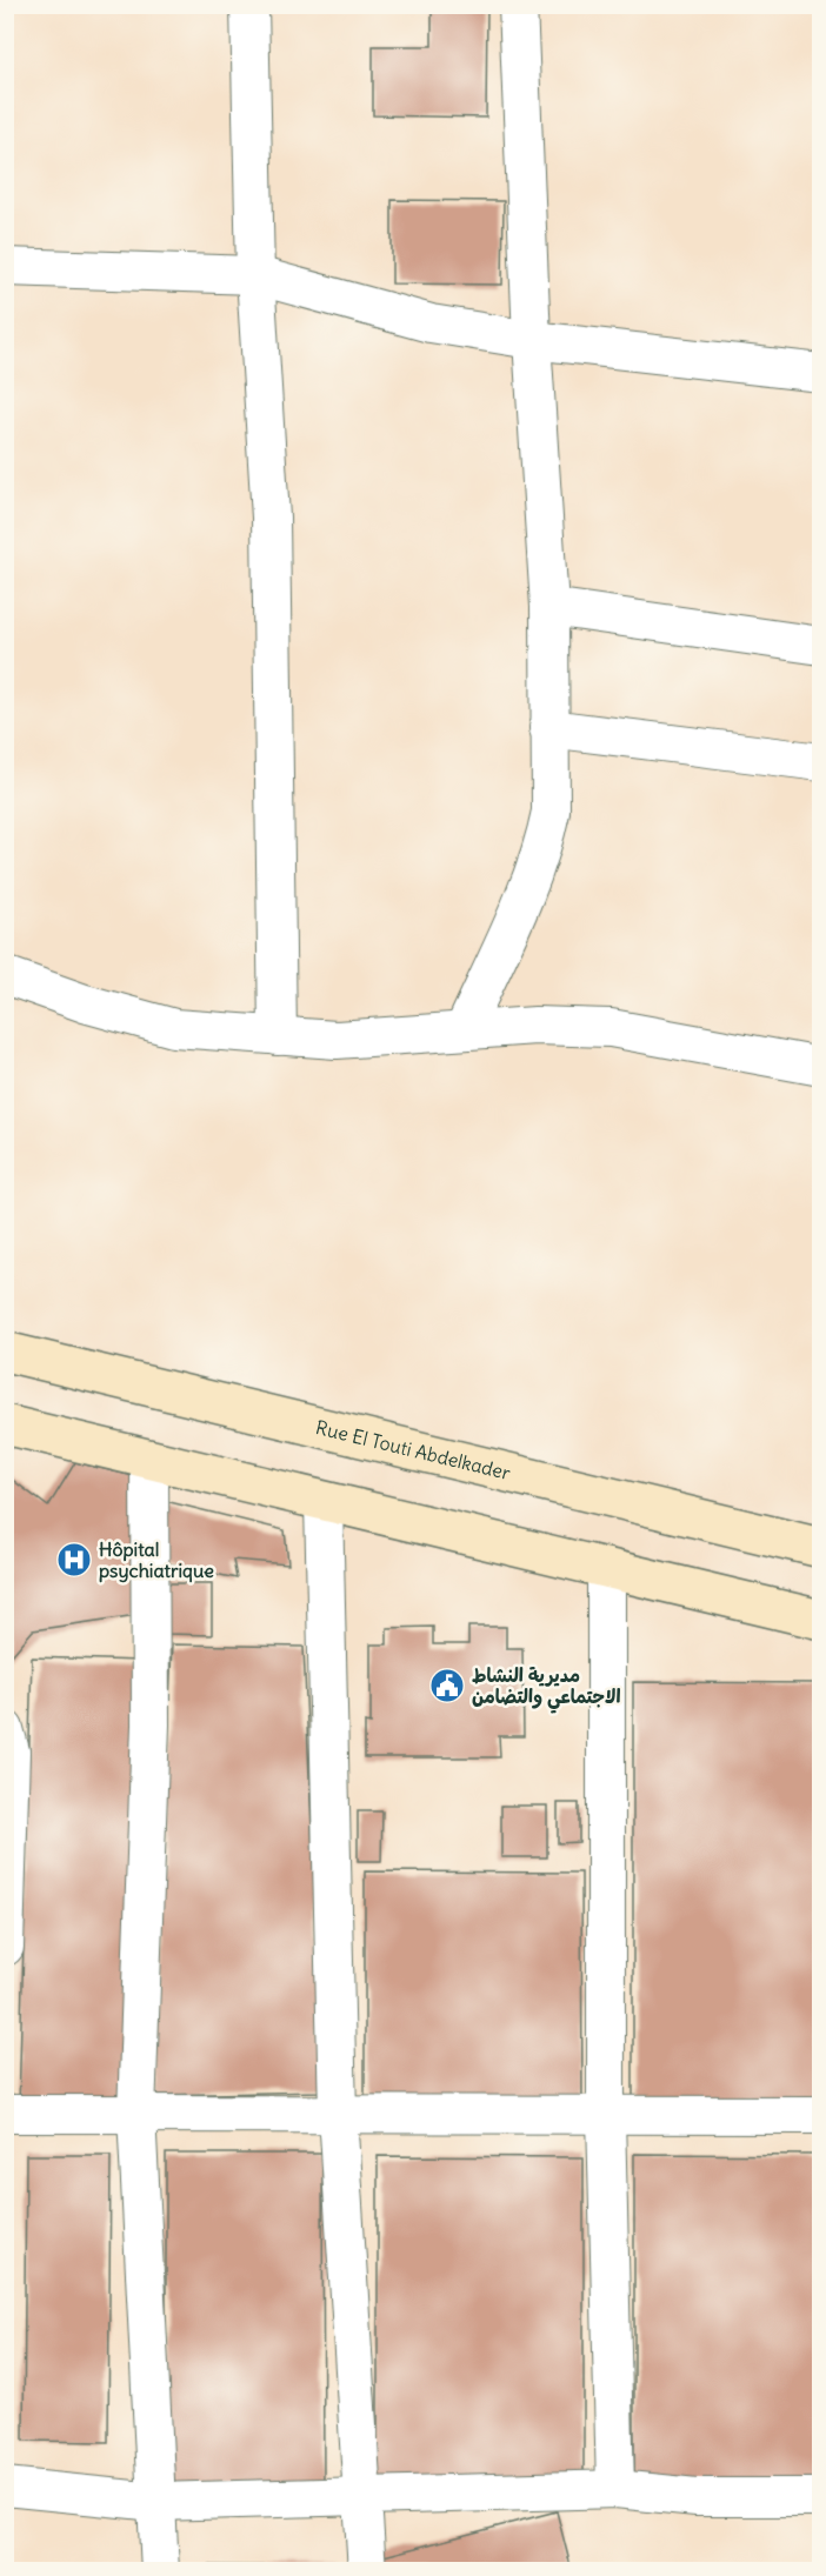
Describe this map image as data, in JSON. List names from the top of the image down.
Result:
{
  "streets": {
    "street": ["Rue El Touti Abdelkader"]
  },
  "places": {
    "hospital": ["Hôpital psychiatrique"],
    "public building": ["مديرية النشاط الاجتماعي والتضامن"]
  }
}
